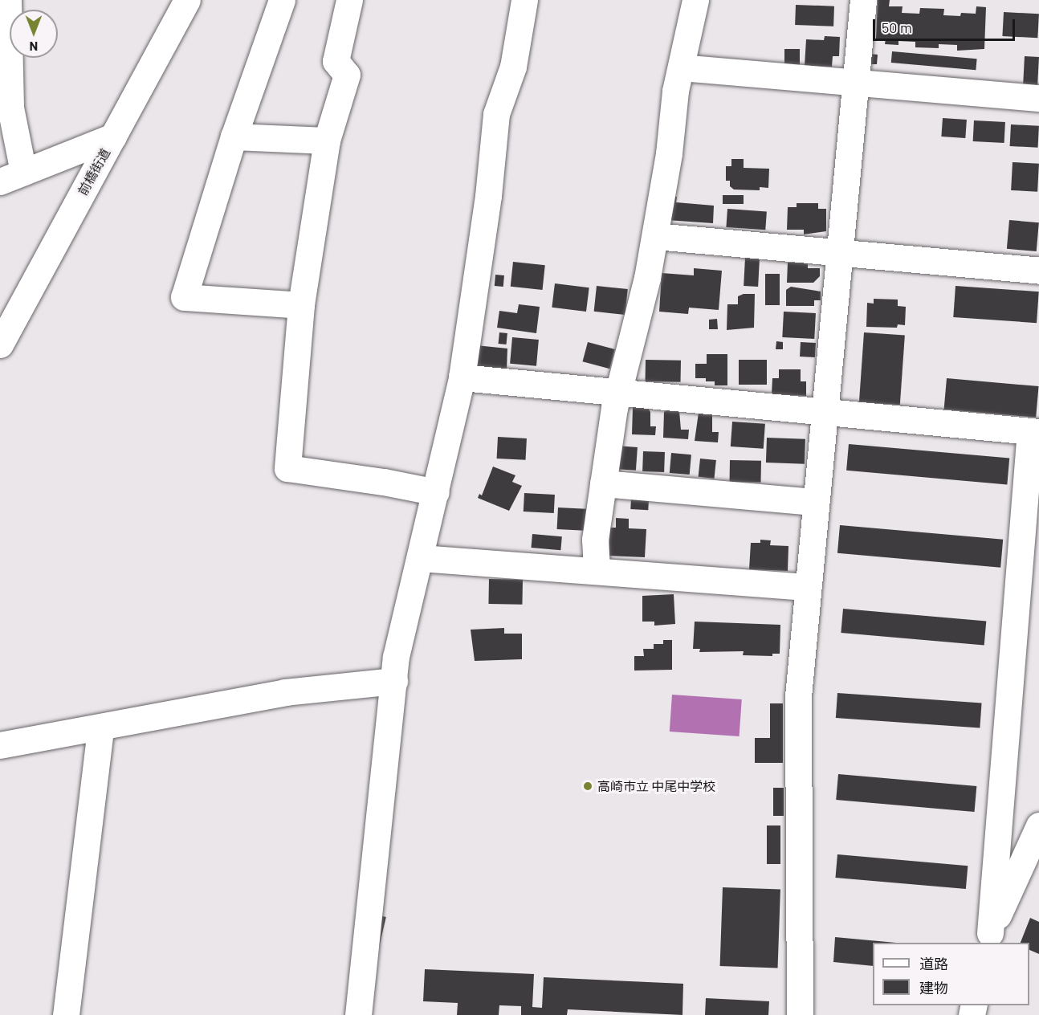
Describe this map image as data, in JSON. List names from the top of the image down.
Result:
{
  "streets": {
    "street": ["前橋街道"]
  },
  "places": ["高崎市立 中尾中学校"],
  "legend": ["道路", "建物"],
  "scale_bar": "50 m",
  "north": "bottom"
}
